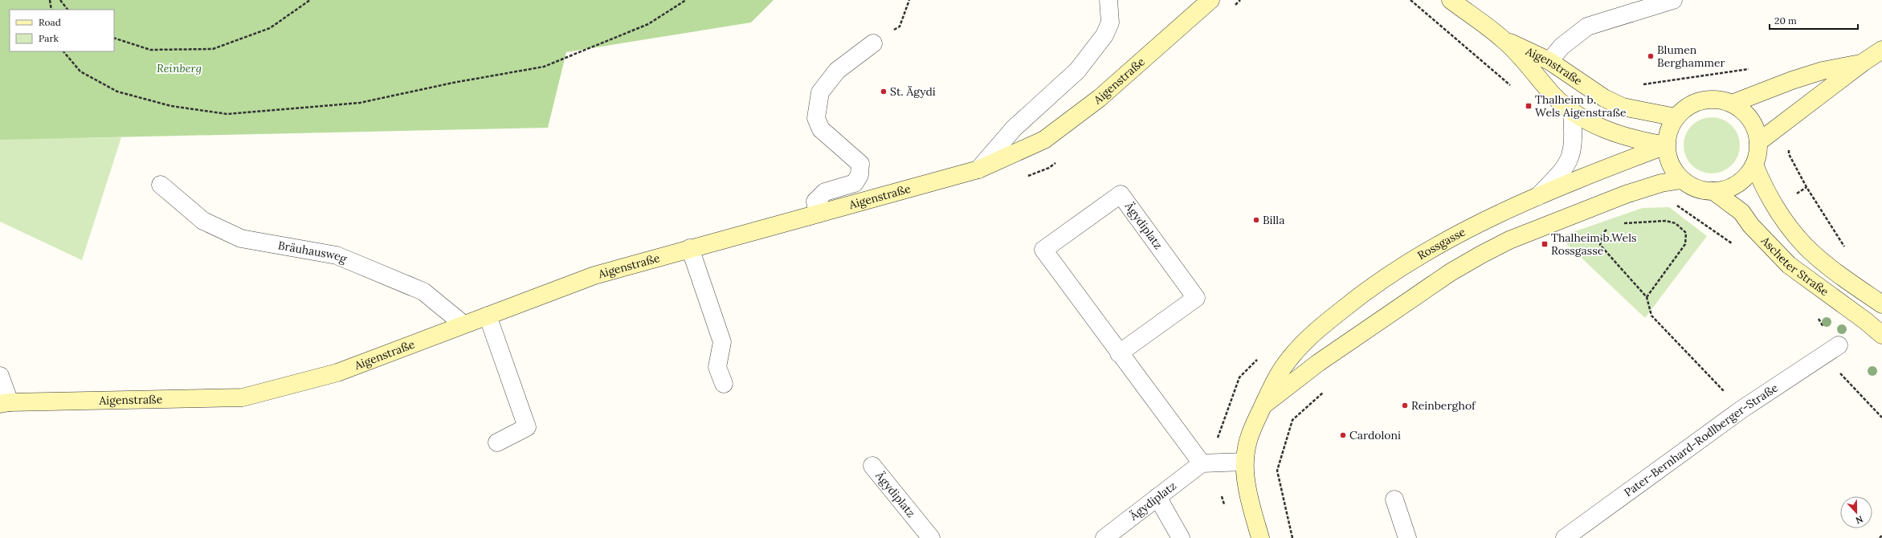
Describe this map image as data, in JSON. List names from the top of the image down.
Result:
{
  "streets": {
    "main road": ["Aigenstraße", "Rossgasse", "Ascheter Straße"],
    "street": ["Ägydiplatz", "Bräuhausweg", "Pater-Bernhard-Rodlberger-Straße"]
  },
  "crossings": [
    ["Aigenstraße", "Rossgasse"],
    ["Aigenstraße", "Bräuhausweg"],
    ["Aigenstraße", "Ascheter Straße"],
    ["Rossgasse", "Ascheter Straße"]
  ],
  "parks": ["Reinberg"],
  "places": {
    "other": [
      "Blumen Berghammer",
      "St. Ägydi",
      "Billa",
      "Reinberghof",
      "Cardoloni"
    ],
    "transit": ["Thalheim b. Wels Aigenstraße", "Thalheim b.Wels Rossgasse"]
  },
  "legend": ["Road", "Park"],
  "scale_bar": "20 m",
  "north": "bottom"
}
